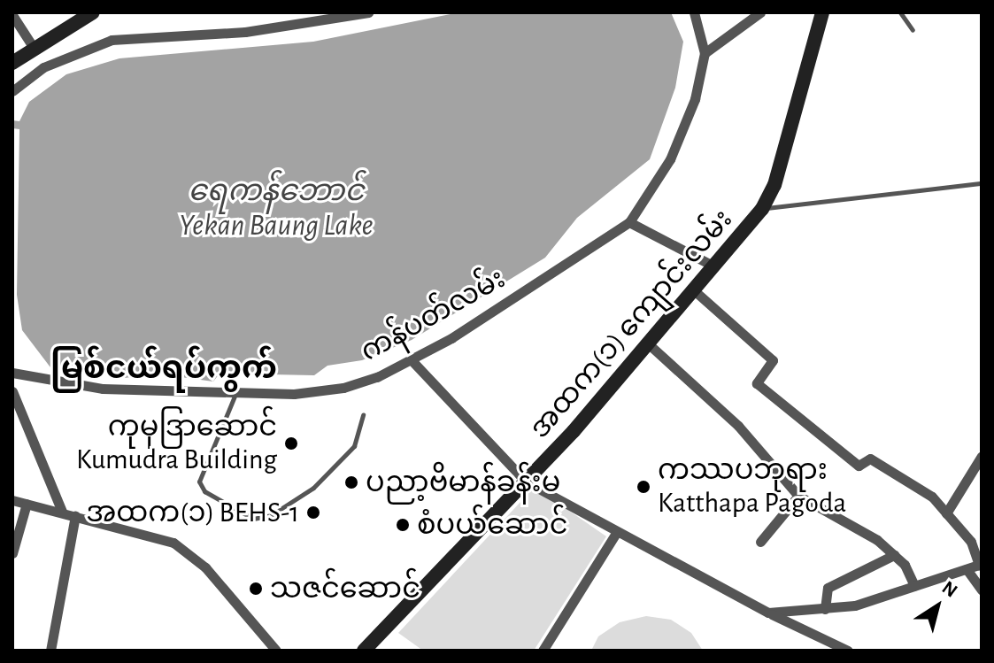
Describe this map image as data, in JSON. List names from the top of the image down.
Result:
{
  "streets": {
    "main road": ["အထက(၁) ကျောင်းလမ်း"],
    "street": ["ကန်ပတ်လမ်း"]
  },
  "districts": ["မြစ်ငယ်ရပ်ကွက်"],
  "water": ["ရေကန်ဘောင် Yekan Baung Lake"],
  "places": [
    "ကုမုဒြာဆောင် Kumudra Building",
    "ပညာ့ဗိမာန်ခန်းမ",
    "ကဿပဘုရား Katthapa Pagoda",
    "အထက(၁) BEHS-1",
    "စံပယ်ဆောင်",
    "သဇင်ဆောင်"
  ],
  "north": "top right"
}
